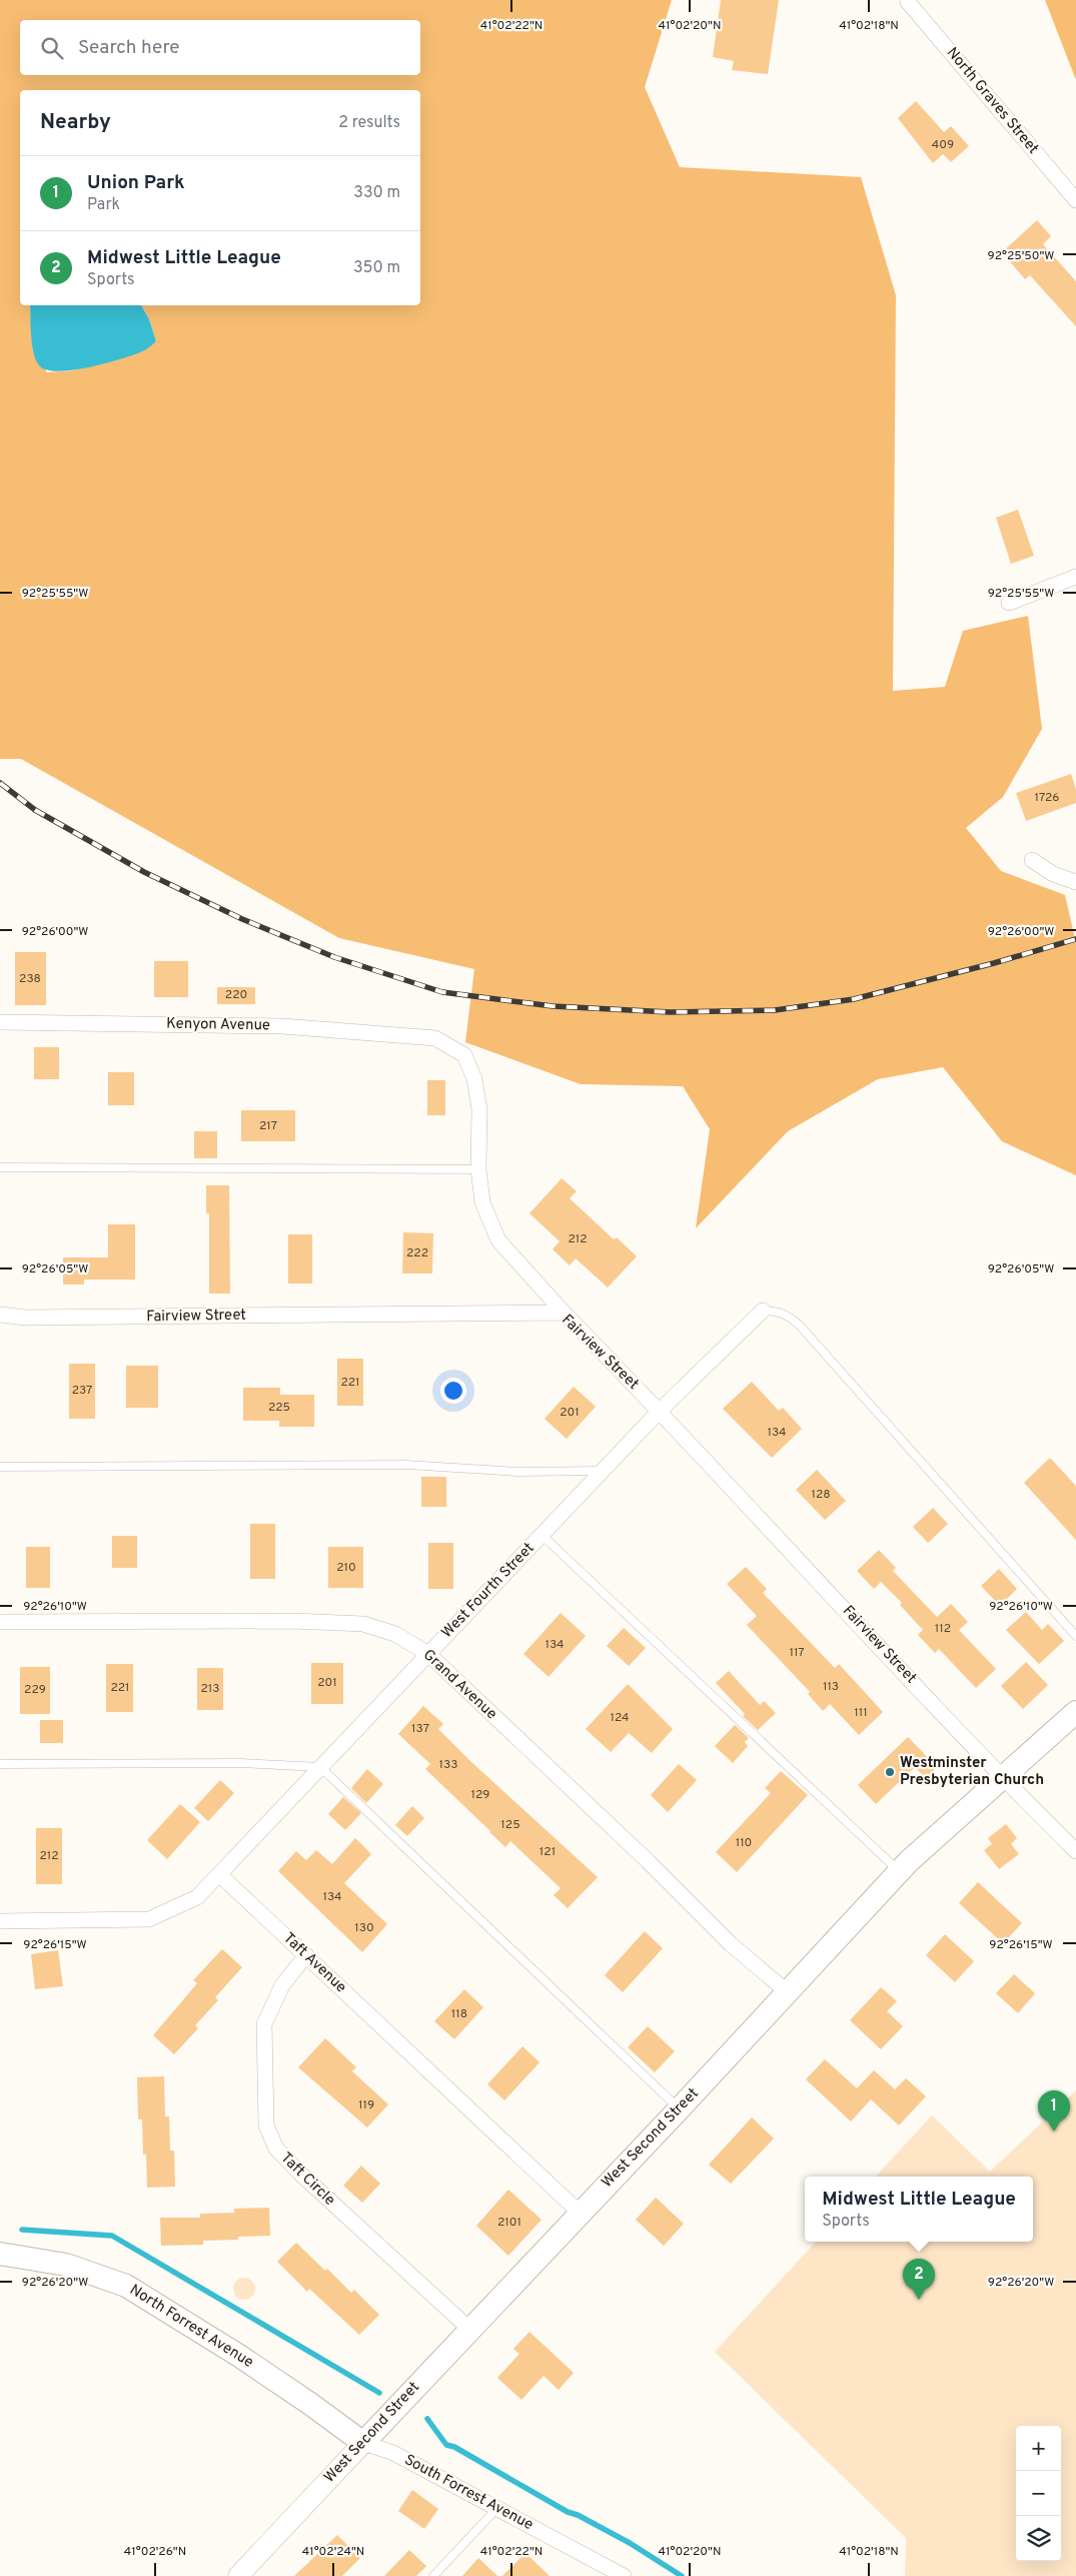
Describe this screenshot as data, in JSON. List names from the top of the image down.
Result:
{
  "streets": {
    "main road": ["West Second Street", "North Forrest Avenue"],
    "street": [
      "North Graves Street",
      "Kenyon Avenue",
      "Fairview Street",
      "West Fourth Street",
      "Grand Avenue",
      "Taft Avenue",
      "Taft Circle",
      "South Forrest Avenue"
    ]
  },
  "crossings": [
    ["Fairview Street", "West Fourth Street"],
    ["Fairview Street", "West Second Street"],
    ["West Fourth Street", "Grand Avenue"],
    ["West Fourth Street", "Taft Avenue"],
    ["Grand Avenue", "West Second Street"],
    ["Taft Avenue", "West Second Street"],
    ["Taft Avenue", "Taft Circle"],
    ["West Second Street", "Taft Circle"],
    ["West Second Street", "North Forrest Avenue"],
    ["West Second Street", "South Forrest Avenue"],
    ["North Forrest Avenue", "South Forrest Avenue"]
  ],
  "places": ["Westminster Presbyterian Church"],
  "house_numbers": [
    "409",
    "1726",
    "238",
    "220",
    "217",
    "212",
    "222",
    "221",
    "237",
    "225",
    "201",
    "134",
    "128",
    "210",
    "112",
    "134",
    "117",
    "201",
    "113",
    "221",
    "213",
    "229",
    "111",
    "124",
    "137",
    "133",
    "129",
    "125",
    "110",
    "121",
    "212",
    "134",
    "130",
    "118",
    "119",
    "2101"
  ],
  "page": {
    "search": "Search here",
    "heading": ["Nearby", "2 results"],
    "list": [
      {
        "mark": "1",
        "name": "Union Park",
        "note": "Park",
        "value": "330 m"
      },
      {
        "mark": "2",
        "name": "Midwest Little League",
        "note": "Sports",
        "value": "350 m"
      }
    ],
    "pins": ["1", "2"],
    "popup": ["Midwest Little League", "Sports"],
    "map_buttons": ["+", "−"]
  },
  "coordinates": [
    "41°02'22\"N",
    "41°02'20\"N",
    "41°02'18\"N",
    "92°25'50\"W",
    "92°25'55\"W",
    "92°26'00\"W",
    "92°26'05\"W",
    "92°26'10\"W",
    "92°26'15\"W",
    "92°26'20\"W",
    "41°02'26\"N",
    "41°02'24\"N"
  ]
}
